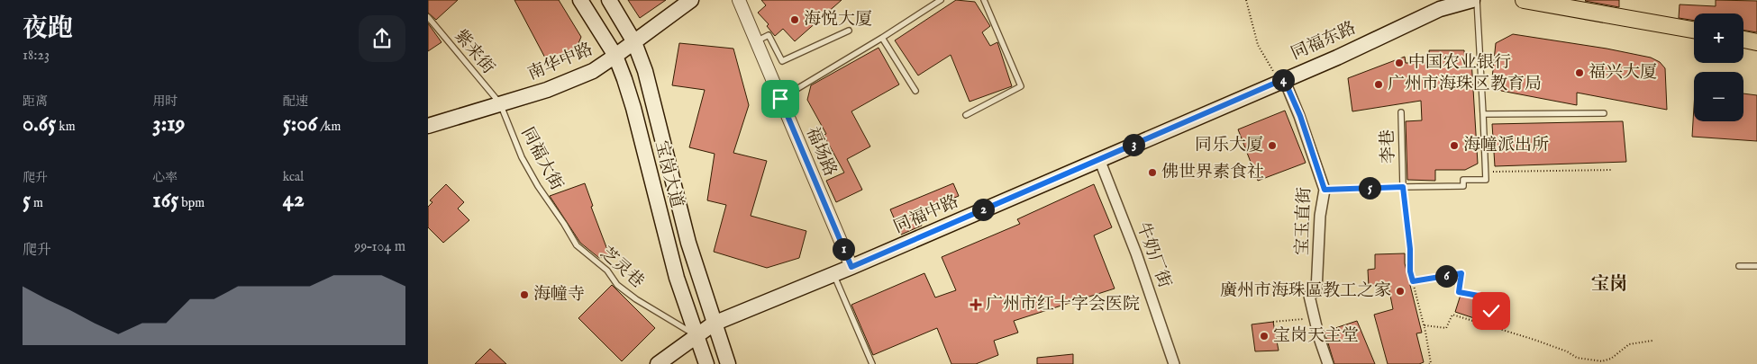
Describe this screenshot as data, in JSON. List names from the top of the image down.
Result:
{
  "streets": {
    "main road": [
      "同福东路",
      "南华中路",
      "宝岗大道",
      "同福中路"
    ],
    "street": ["福场路", "宝玉直街", "牛奶厂街"],
    "lane": [
      "紫来街",
      "李巷",
      "同福大街",
      "芝灵巷"
    ]
  },
  "crossings": [
    ["同福东路", "同福中路"],
    ["同福东路", "宝玉直街"],
    ["紫来街", "南华中路"],
    ["紫来街", "同福大街"],
    ["南华中路", "同福大街"],
    ["南华中路", "宝岗大道"],
    ["福场路", "同福中路"],
    ["同福大街", "芝灵巷"],
    ["宝岗大道", "同福中路"],
    ["宝岗大道", "芝灵巷"],
    ["同福中路", "宝玉直街"],
    ["同福中路", "牛奶厂街"],
    ["同福中路", "芝灵巷"]
  ],
  "districts": ["宝岗"],
  "places": {
    "other": [
      "海悦大厦",
      "中国农业银行",
      "福兴大厦",
      "广州市海珠区教育局",
      "同乐大厦",
      "海幢派出所",
      "佛世界素食社",
      "廣州市海珠區教工之家",
      "海幢寺",
      "宝岗天主堂"
    ],
    "health": ["广州市红十字会医院"]
  },
  "page": {
    "heading": ["夜跑", "18:23"],
    "map_buttons": ["+", "−"],
    "pins": [
      "4",
      "3",
      "5",
      "2",
      "1",
      "6"
    ],
    "stats": [
      ["距离", "0.65 km"],
      ["用时", "3:19"],
      ["配速", "5:06 /km"],
      ["爬升", "5 m"],
      ["心率", "165 bpm"],
      ["kcal", "42"]
    ],
    "chart": ["爬升", "99–104 m"]
  }
}
